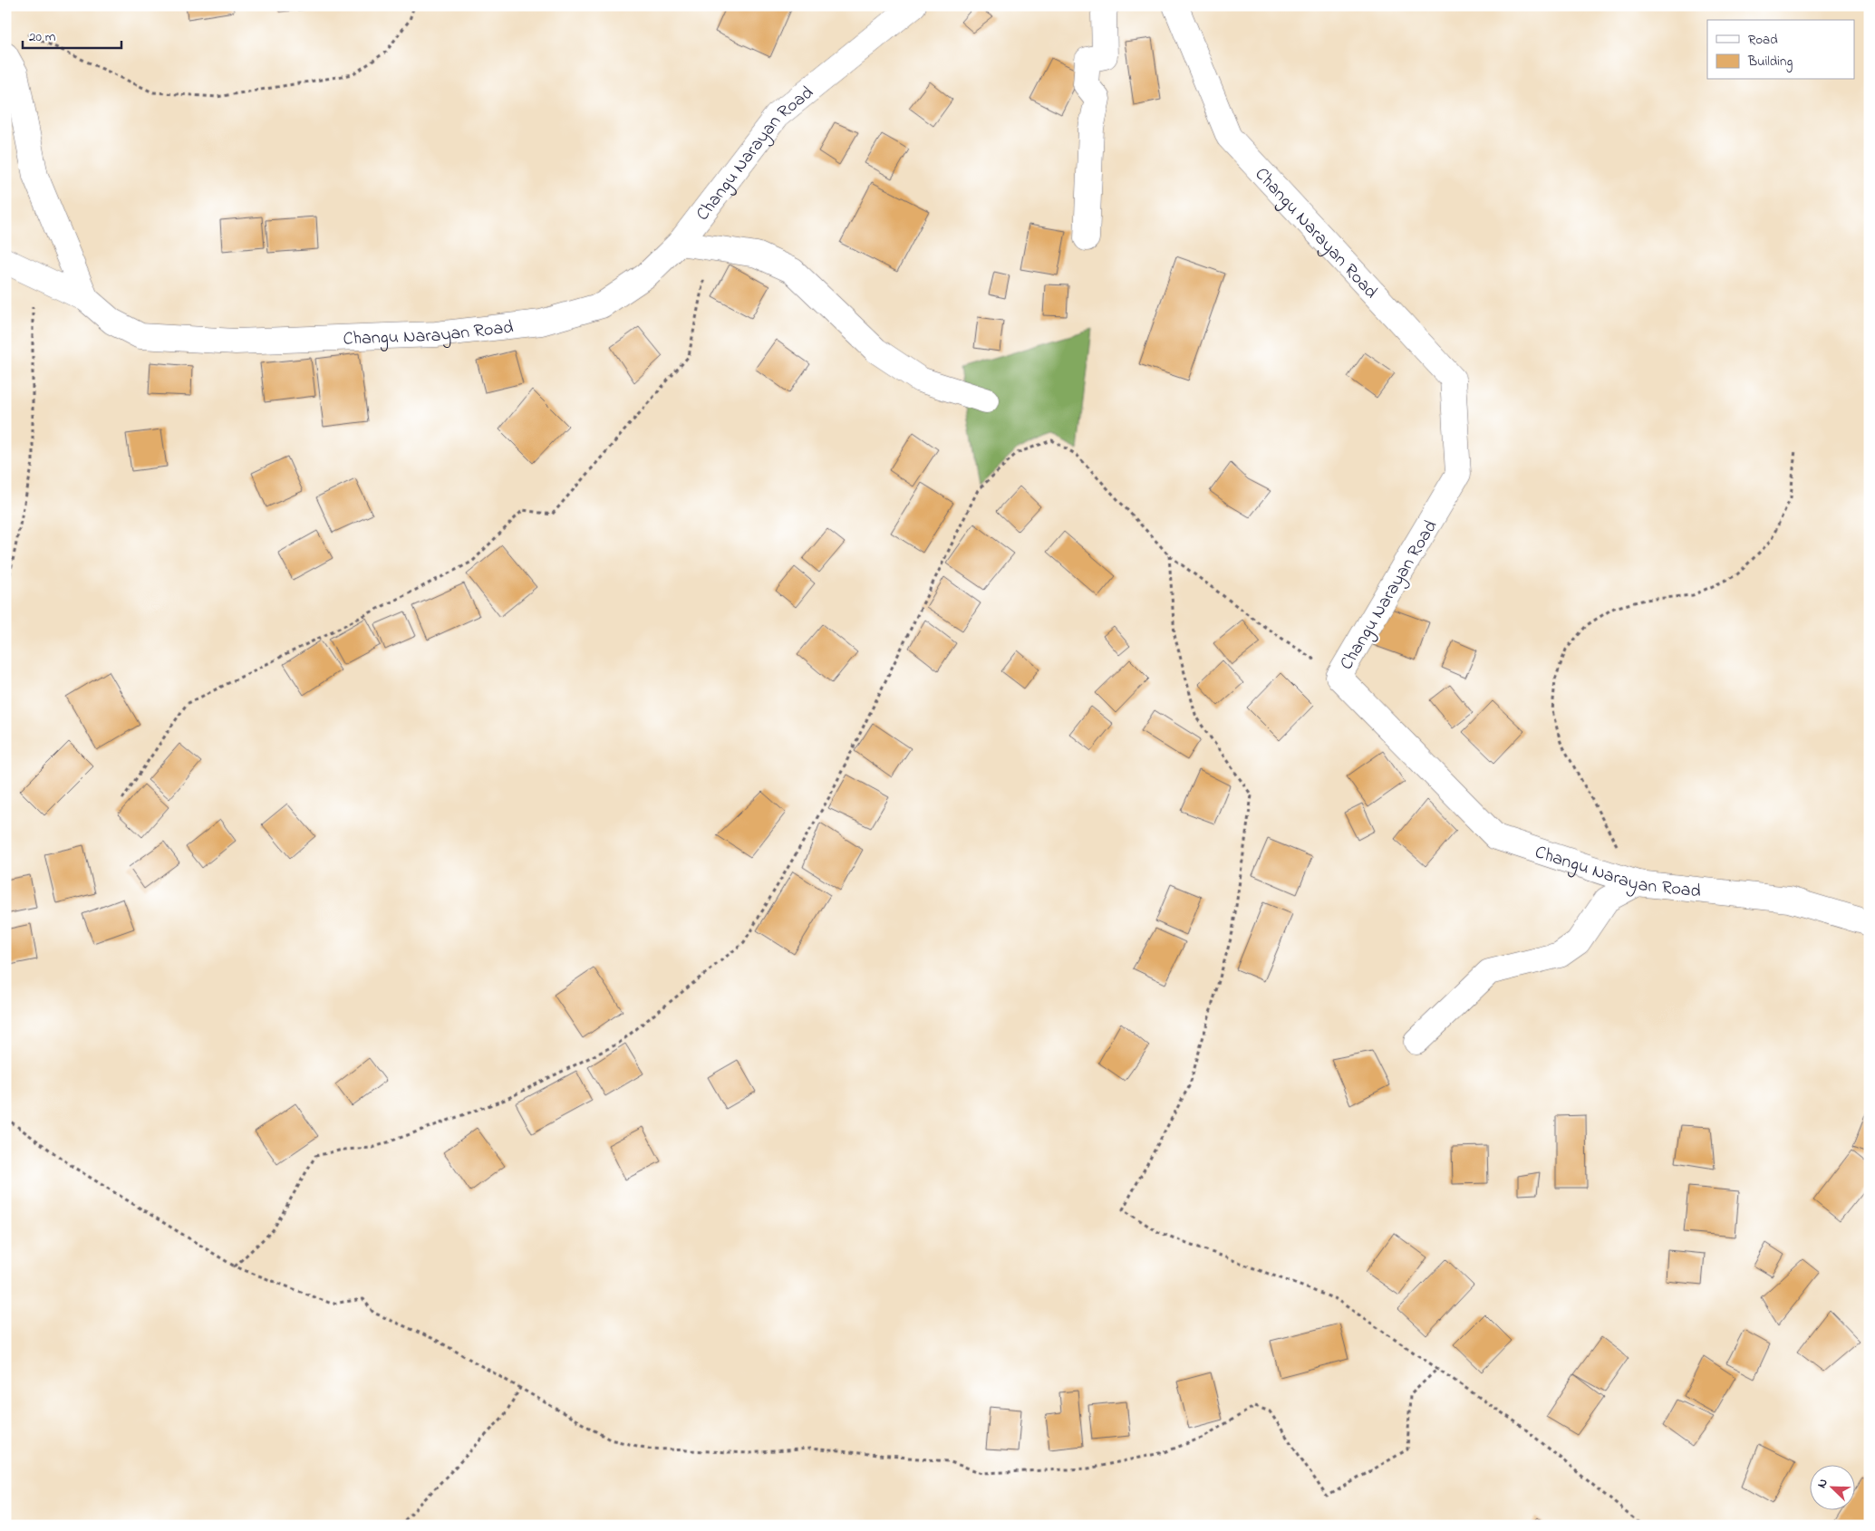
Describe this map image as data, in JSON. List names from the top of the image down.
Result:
{
  "streets": {
    "main road": ["Changu Narayan Road"]
  },
  "legend": ["Road", "Building"],
  "scale_bar": "20 m",
  "north": "top left"
}
